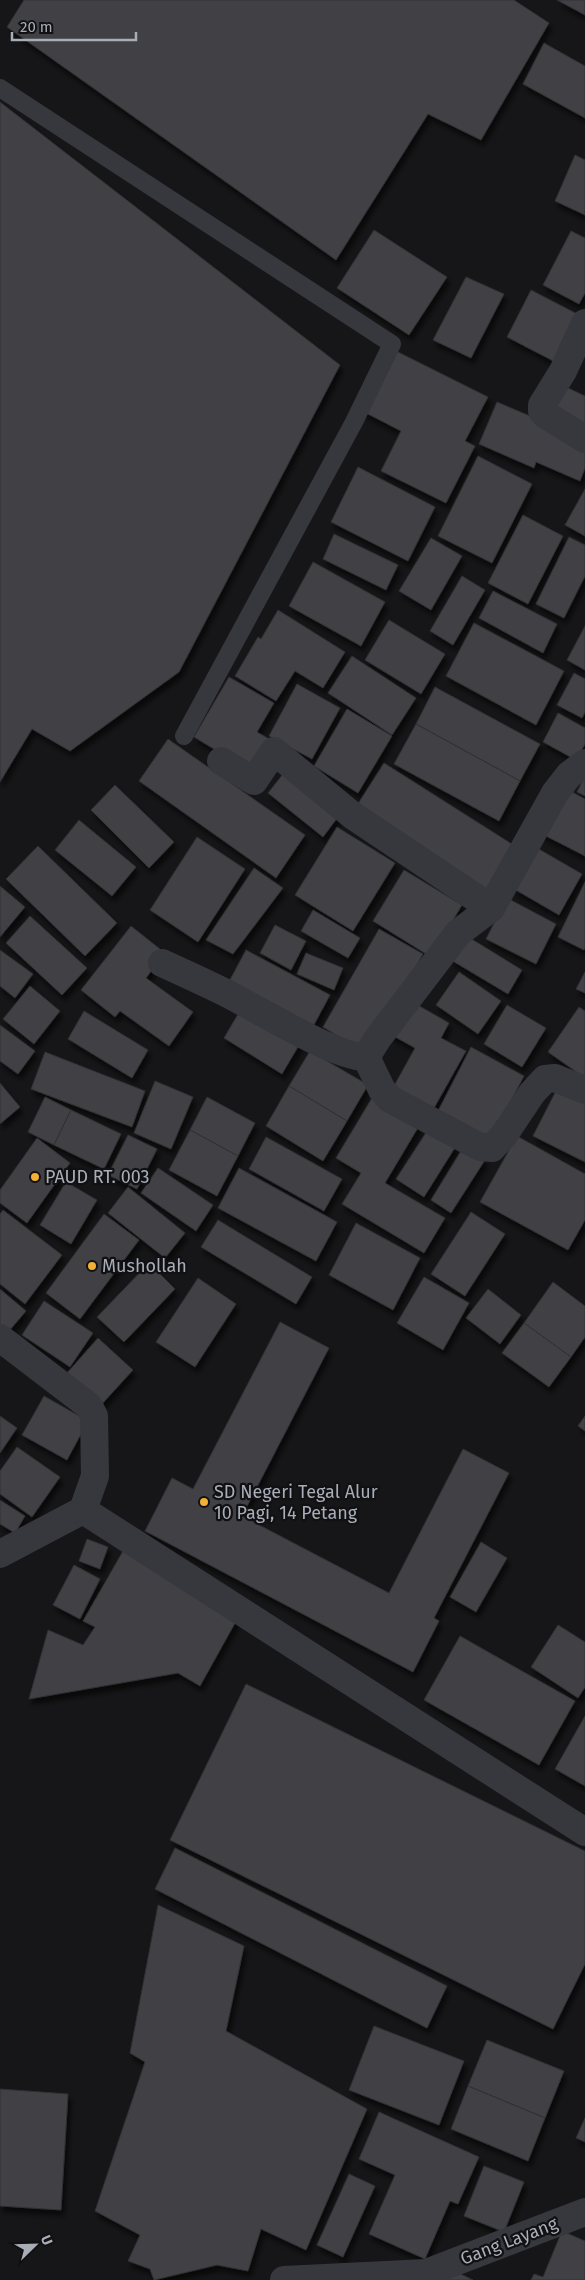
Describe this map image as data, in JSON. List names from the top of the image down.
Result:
{
  "streets": {
    "street": ["Gang Layang"]
  },
  "places": ["PAUD RT. 003", "Mushollah", "SD Negeri Tegal Alur 10 Pagi, 14 Petang"],
  "scale_bar": "20 m",
  "north": "top right"
}
